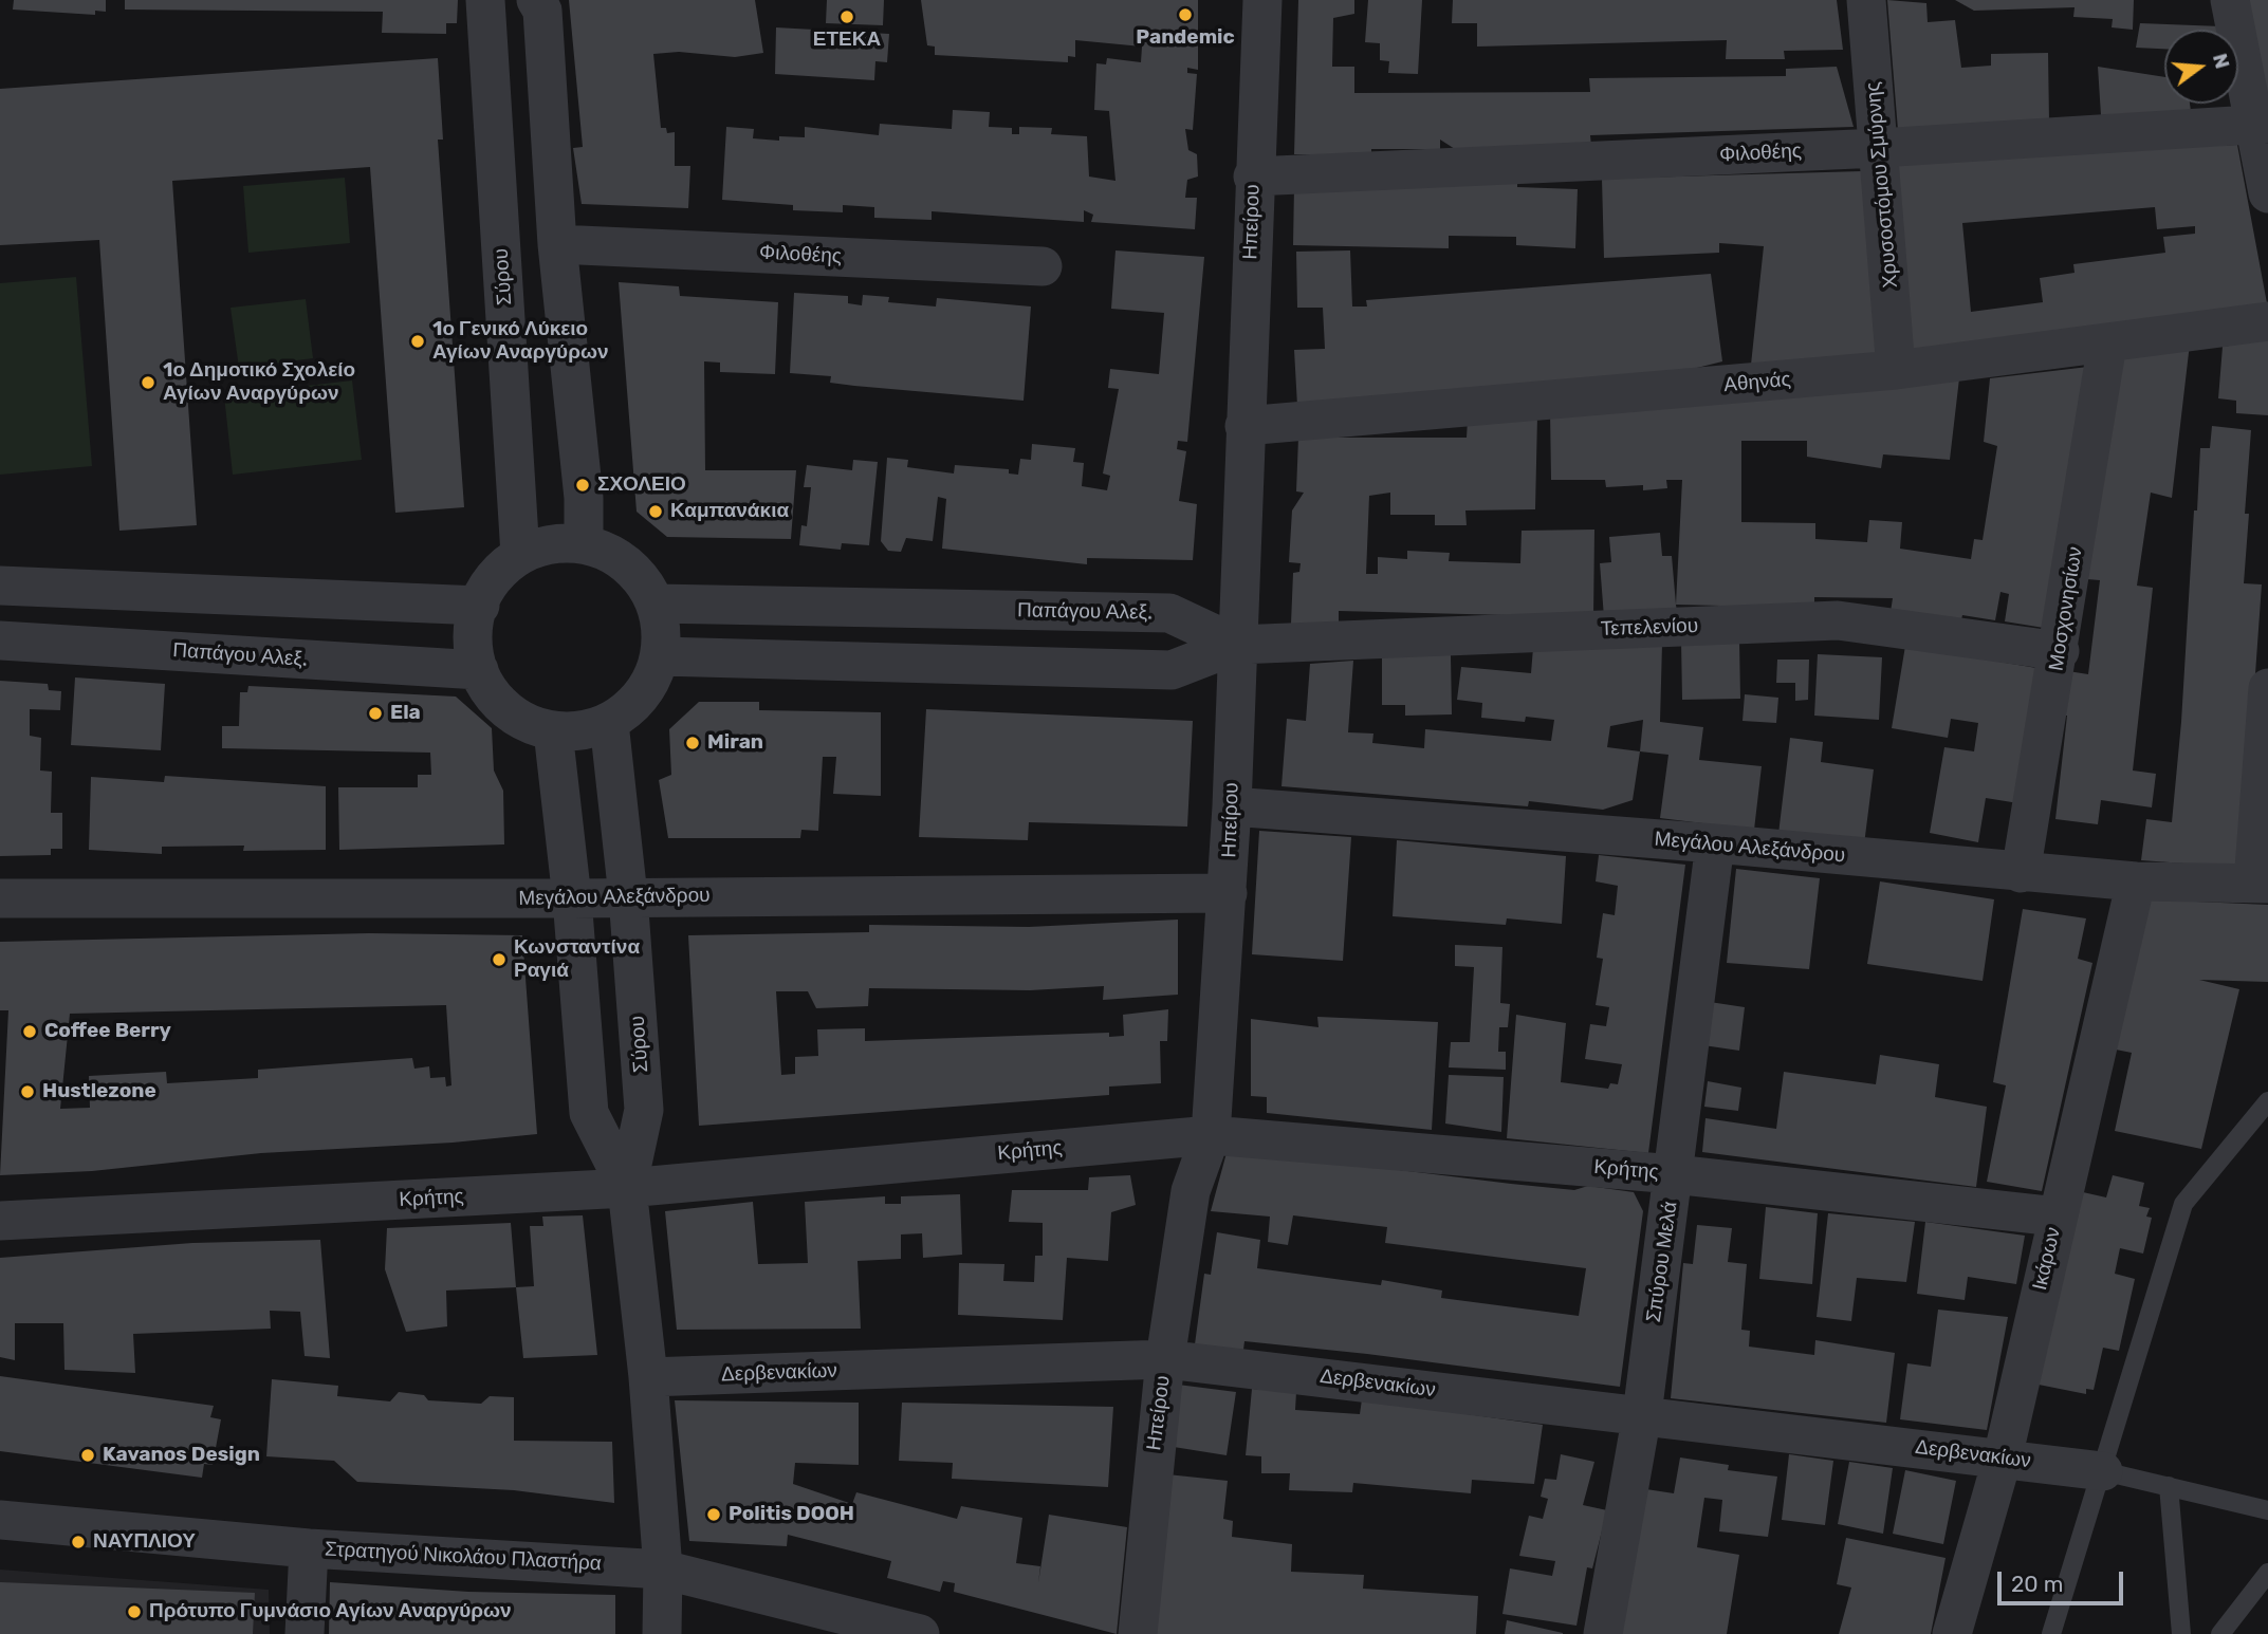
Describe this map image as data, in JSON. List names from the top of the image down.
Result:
{
  "streets": {
    "street": [
      "Φιλοθέης",
      "Χρυσοστόμου Σμύρνης",
      "Ηπείρου",
      "Σύρου",
      "Αθηνάς",
      "Μοσχονησίων",
      "Παπάγου Αλεξ.",
      "Τεπελενίου",
      "Μεγάλου Αλεξάνδρου",
      "Κρήτης",
      "Ικάρων",
      "Σπύρου Μελά",
      "Δερβενακίων",
      "Στρατηγού Νικολάου Πλαστήρα"
    ]
  },
  "crossings": [
    ["Φιλοθέης", "Χρυσοστόμου Σμύρνης"],
    ["Φιλοθέης", "Ηπείρου"],
    ["Χρυσοστόμου Σμύρνης", "Αθηνάς"],
    ["Ηπείρου", "Αθηνάς"],
    ["Ηπείρου", "Παπάγου Αλεξ."],
    ["Ηπείρου", "Τεπελενίου"],
    ["Ηπείρου", "Μεγάλου Αλεξάνδρου"],
    ["Ηπείρου", "Κρήτης"],
    ["Ηπείρου", "Δερβενακίων"],
    ["Σύρου", "Παπάγου Αλεξ."],
    ["Σύρου", "Μεγάλου Αλεξάνδρου"],
    ["Σύρου", "Κρήτης"],
    ["Σύρου", "Δερβενακίων"],
    ["Σύρου", "Στρατηγού Νικολάου Πλαστήρα"],
    ["Αθηνάς", "Μοσχονησίων"],
    ["Μοσχονησίων", "Τεπελενίου"],
    ["Μοσχονησίων", "Μεγάλου Αλεξάνδρου"],
    ["Παπάγου Αλεξ.", "Τεπελενίου"],
    ["Μεγάλου Αλεξάνδρου", "Ικάρων"],
    ["Μεγάλου Αλεξάνδρου", "Σπύρου Μελά"],
    ["Κρήτης", "Ικάρων"],
    ["Κρήτης", "Σπύρου Μελά"],
    ["Ικάρων", "Δερβενακίων"],
    ["Σπύρου Μελά", "Δερβενακίων"]
  ],
  "places": [
    "Pandemic",
    "ΕΤΕΚΑ",
    "1ο Γενικό Λύκειο Αγίων Αναργύρων",
    "1ο Δημοτικό Σχολείο Αγίων Αναργύρων",
    "ΣΧΟΛΕΙΟ",
    "Καμπανάκια",
    "Ela",
    "Miran",
    "Κωνσταντίνα Ραγιά",
    "Coffee Berry",
    "Hustlezone",
    "Kavanos Design",
    "Politis DOOH",
    "ΝΑΥΠΛΙΟΥ",
    "Πρότυπο Γυμνάσιο Αγίων Αναργύρων"
  ],
  "scale_bar": "20 m",
  "north": "right"
}
